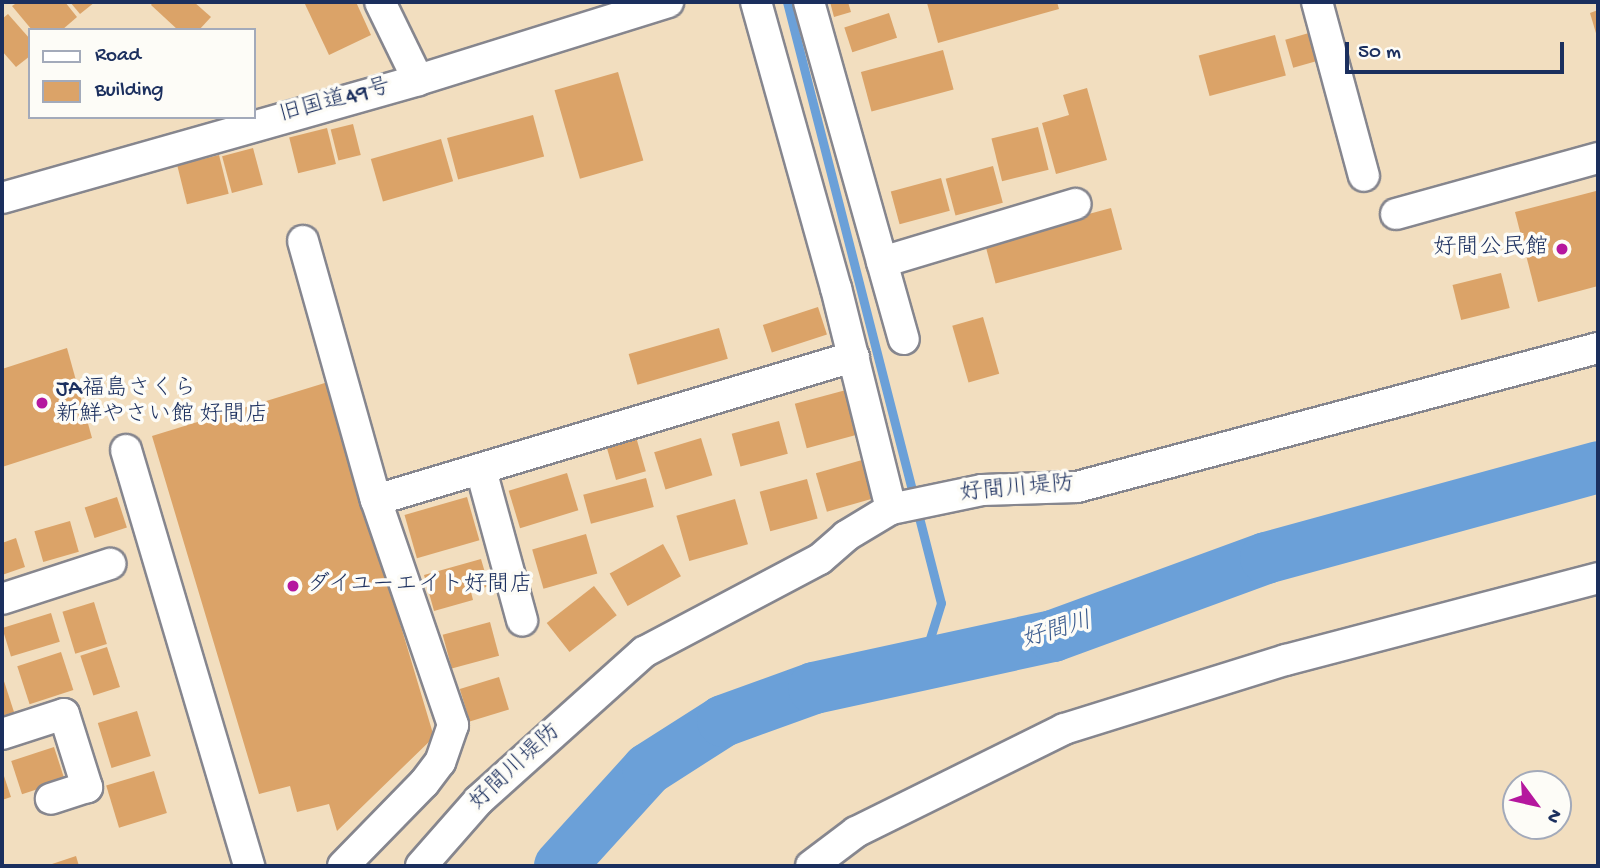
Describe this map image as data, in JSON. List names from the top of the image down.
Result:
{
  "streets": {
    "street": ["旧国道49号", "好間川堤防"]
  },
  "water": ["好間川"],
  "places": ["好間公民館", "JA福島さくら 新鮮やさい館 好間店", "ダイユーエイト好間店"],
  "legend": ["Road", "Building"],
  "scale_bar": "50 m",
  "north": "bottom right"
}
